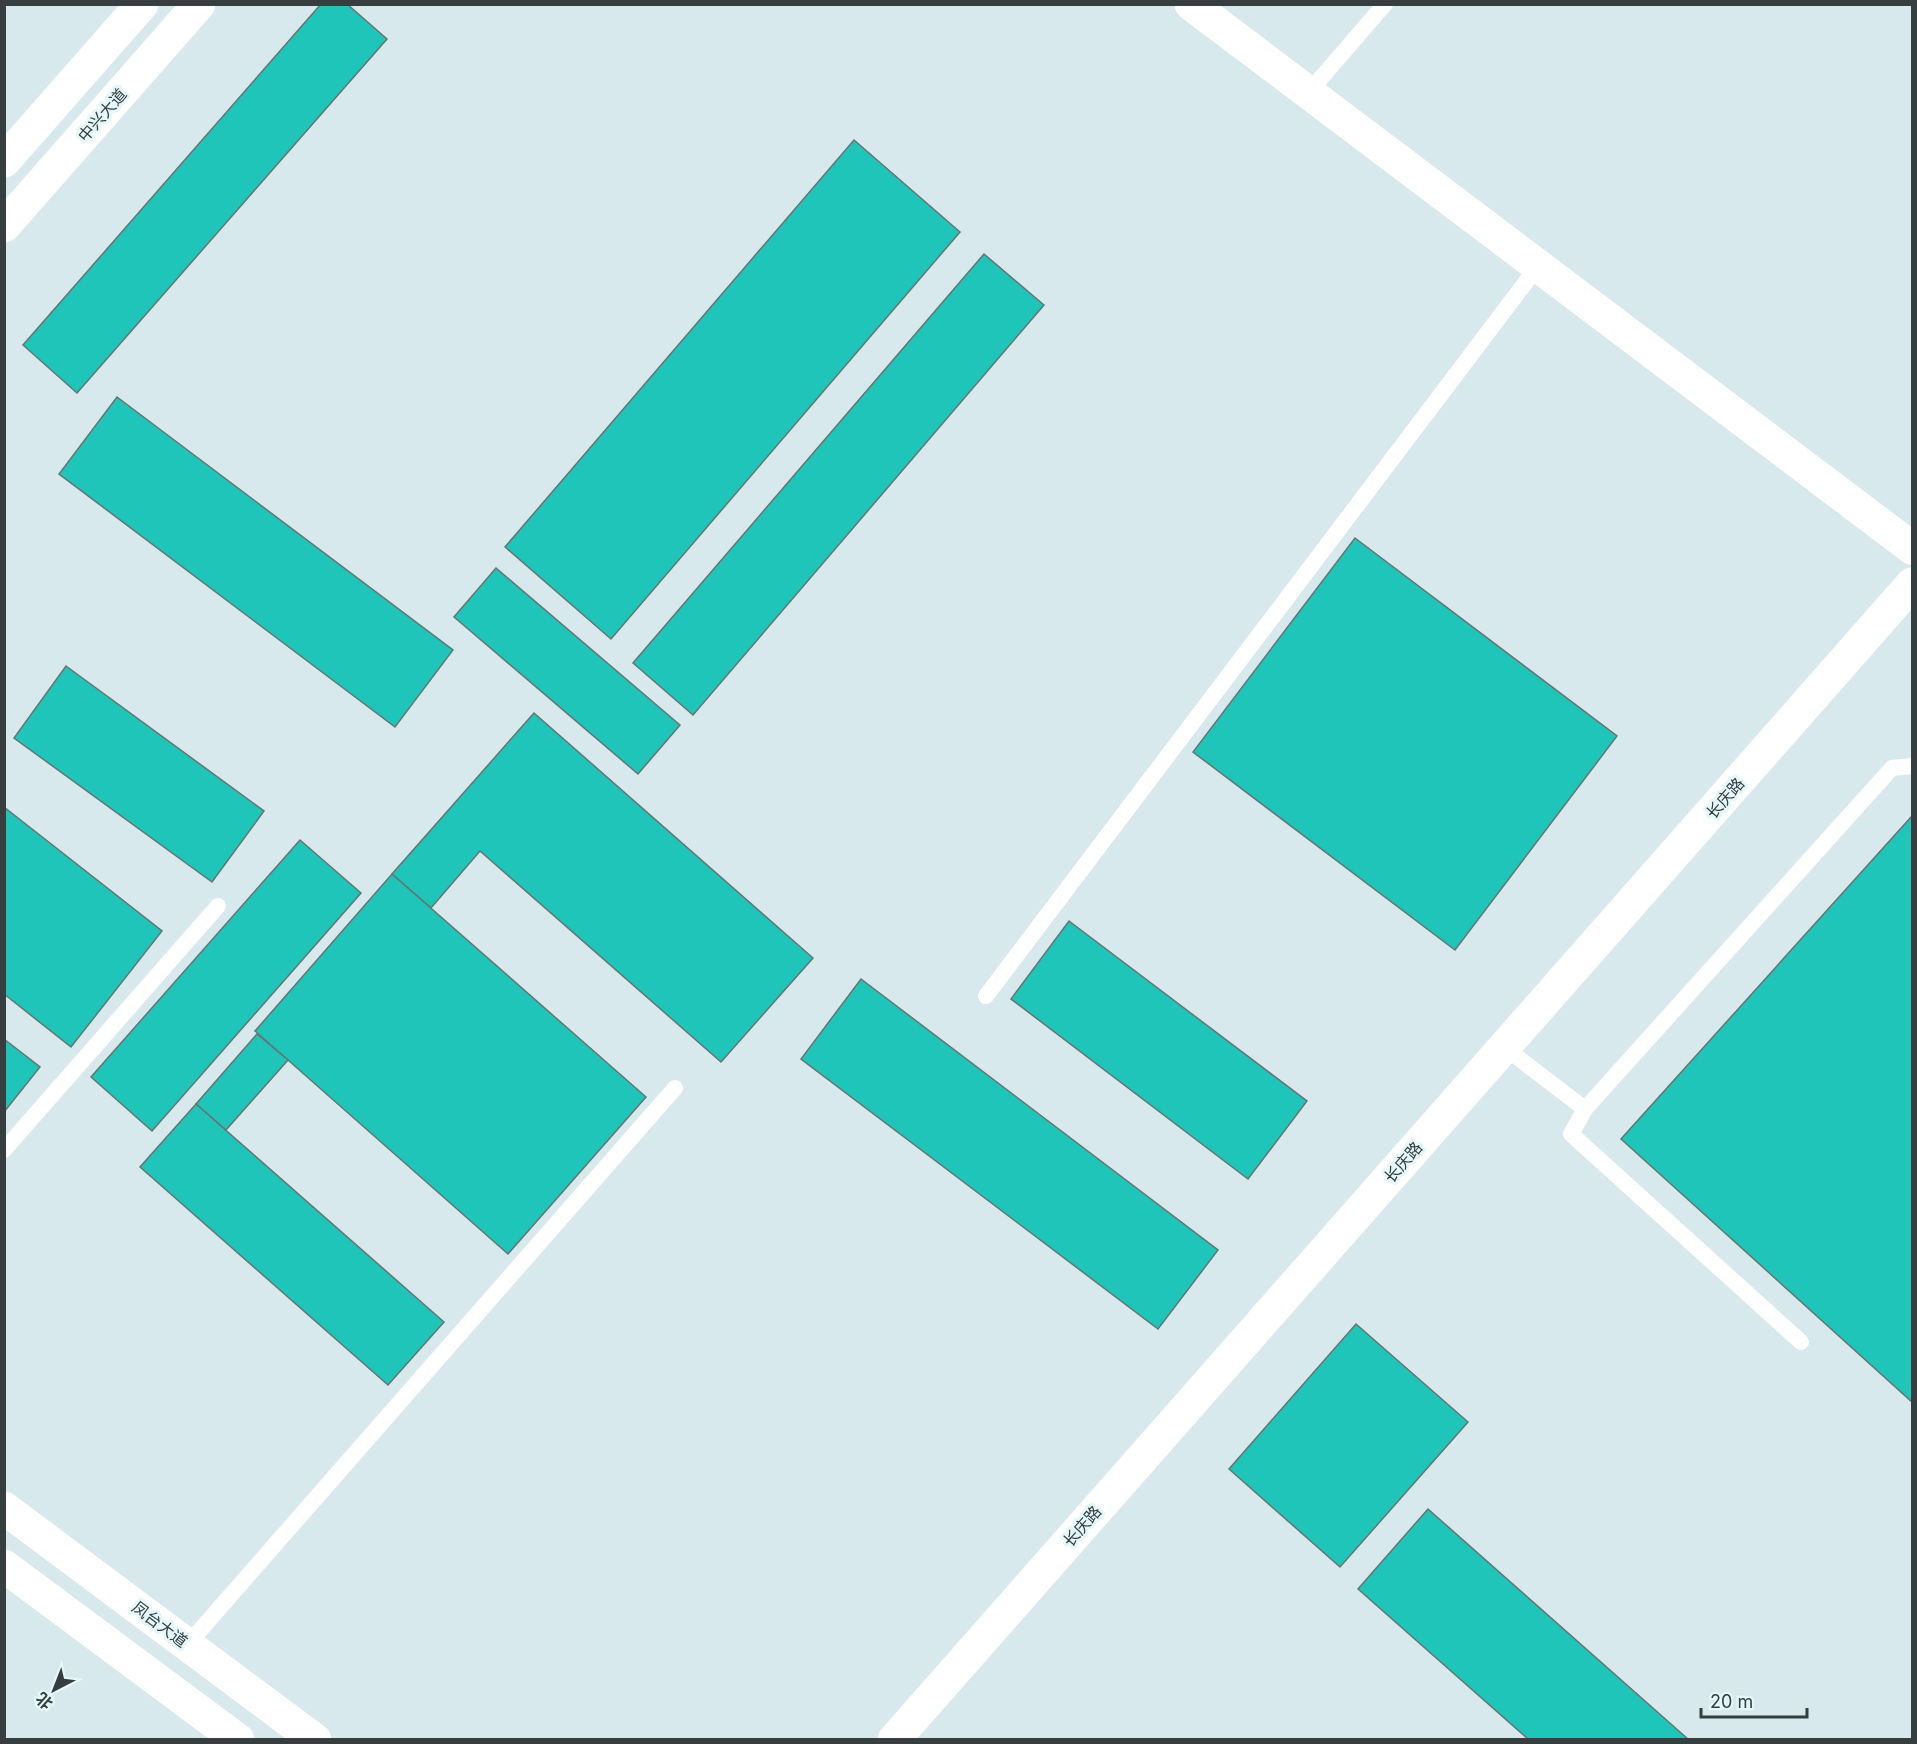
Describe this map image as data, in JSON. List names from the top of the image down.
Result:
{
  "streets": {
    "street": ["中兴大道", "长庆路", "凤台大道"]
  },
  "scale_bar": "20 m",
  "north": "bottom left"
}
